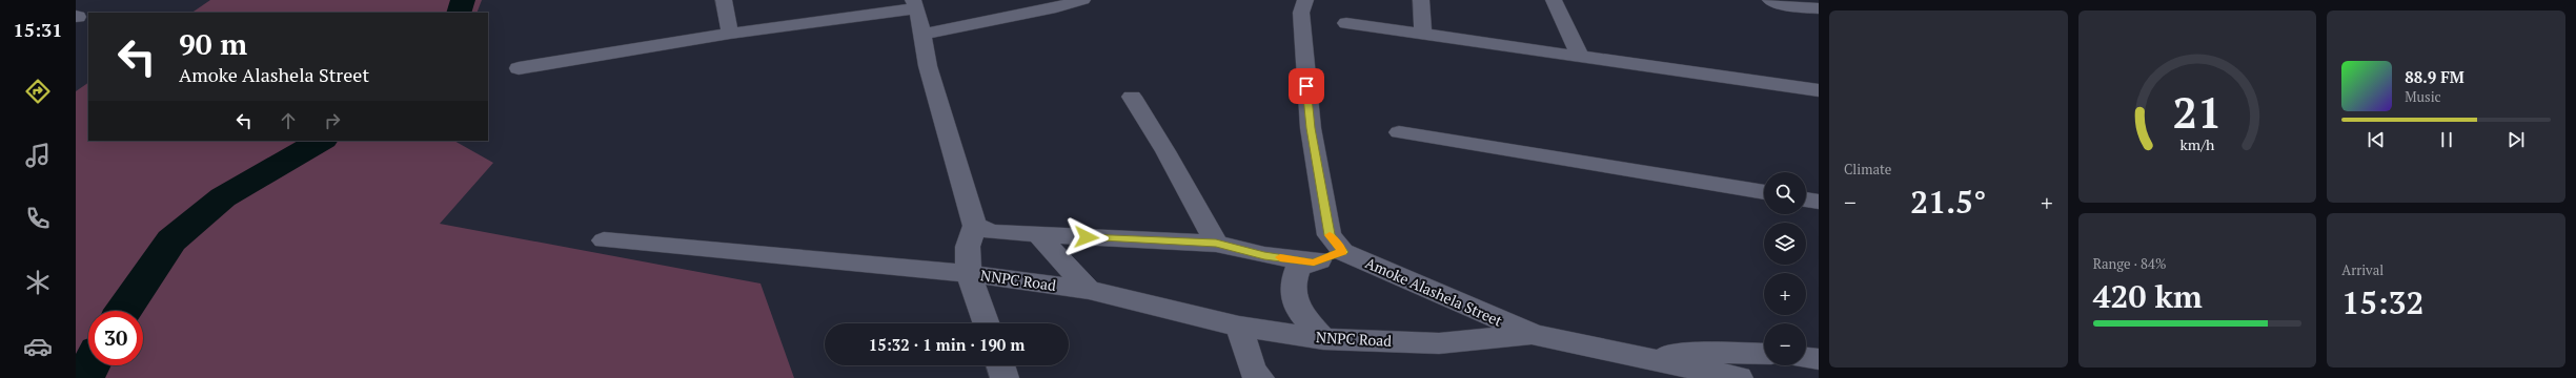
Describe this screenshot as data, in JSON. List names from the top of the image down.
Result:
{
  "streets": {
    "street": ["NNPC Road", "Amoke Alashela Street"]
  },
  "crossings": [
    ["NNPC Road", "Amoke Alashela Street"]
  ],
  "page": {
    "tabs": "15:31",
    "tile": [
      "Climate",
      ["Range · 84%", "420 km"],
      ["Arrival", "15:32"]
    ],
    "turn": ["90 m", "Amoke Alashela Street"],
    "song": ["88.9 FM", "Music"],
    "map_buttons": ["+", "−"],
    "heat": ["−", "21.5°", "+"],
    "limit": "30",
    "trip": "15:32 · 1 min · 190 m",
    "gauge": ["21", "km/h"]
  }
}
